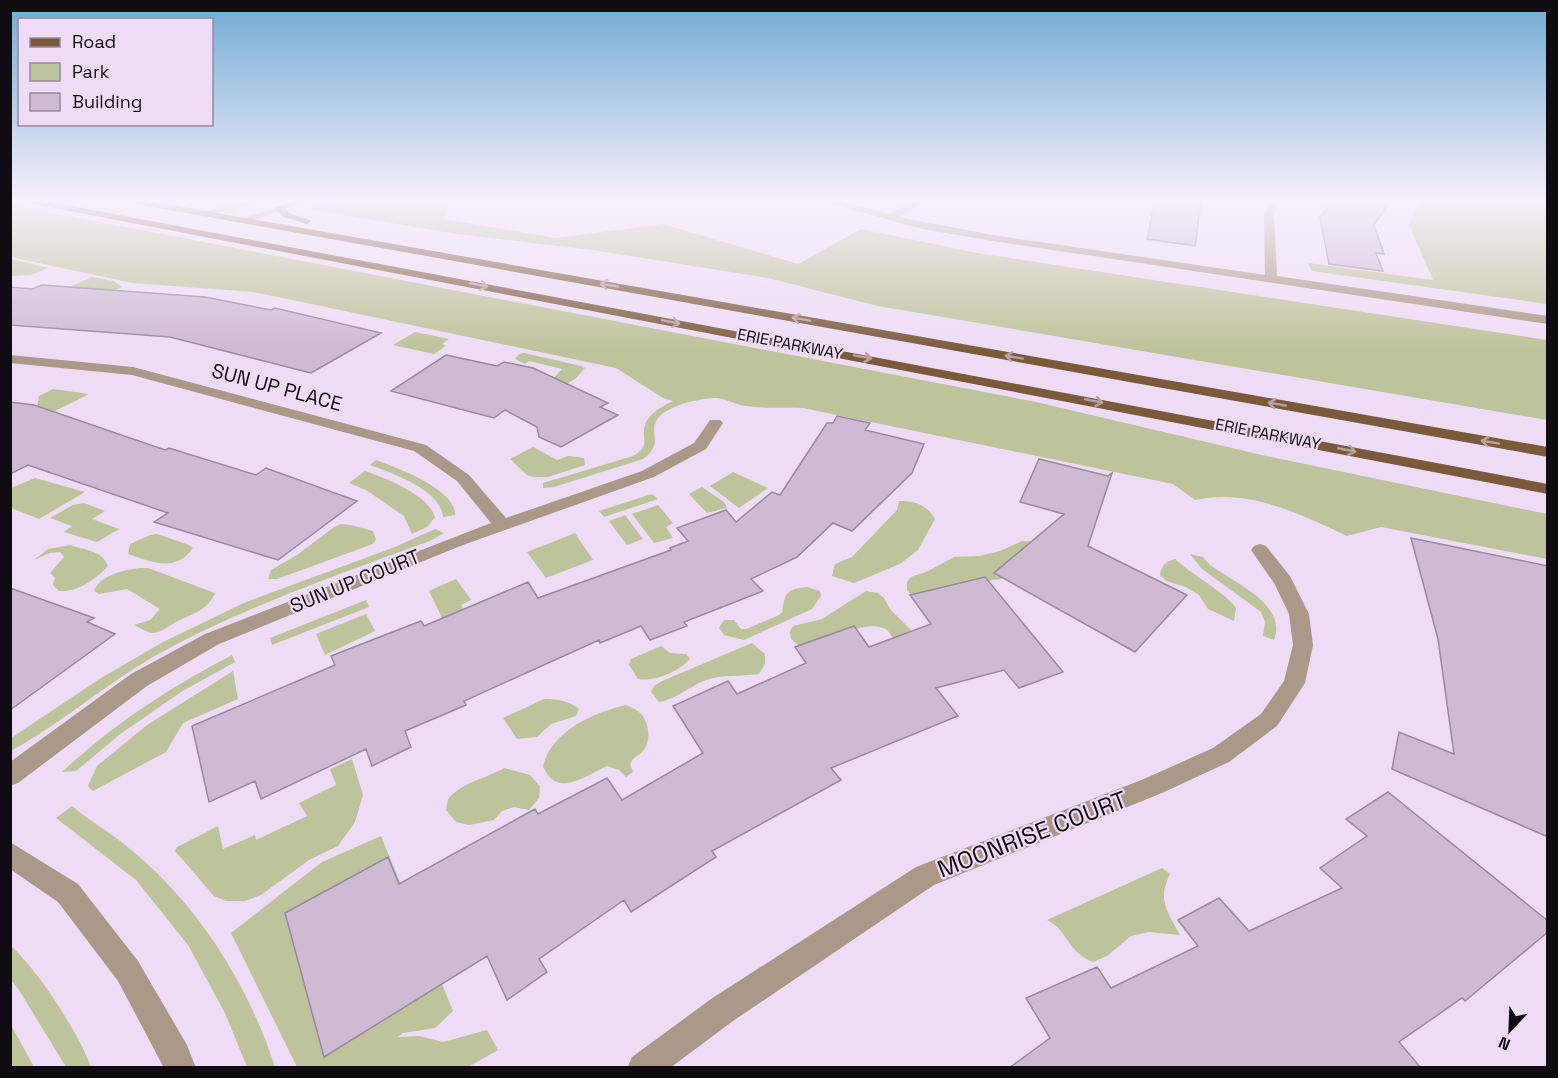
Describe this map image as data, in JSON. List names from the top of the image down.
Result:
{
  "streets": {
    "main road": ["ERIE PARKWAY"],
    "street": ["SUN UP PLACE", "SUN UP COURT", "MOONRISE COURT"]
  },
  "crossings": [
    ["SUN UP PLACE", "SUN UP COURT"]
  ],
  "legend": ["Road", "Park", "Building"],
  "north": "bottom left"
}
